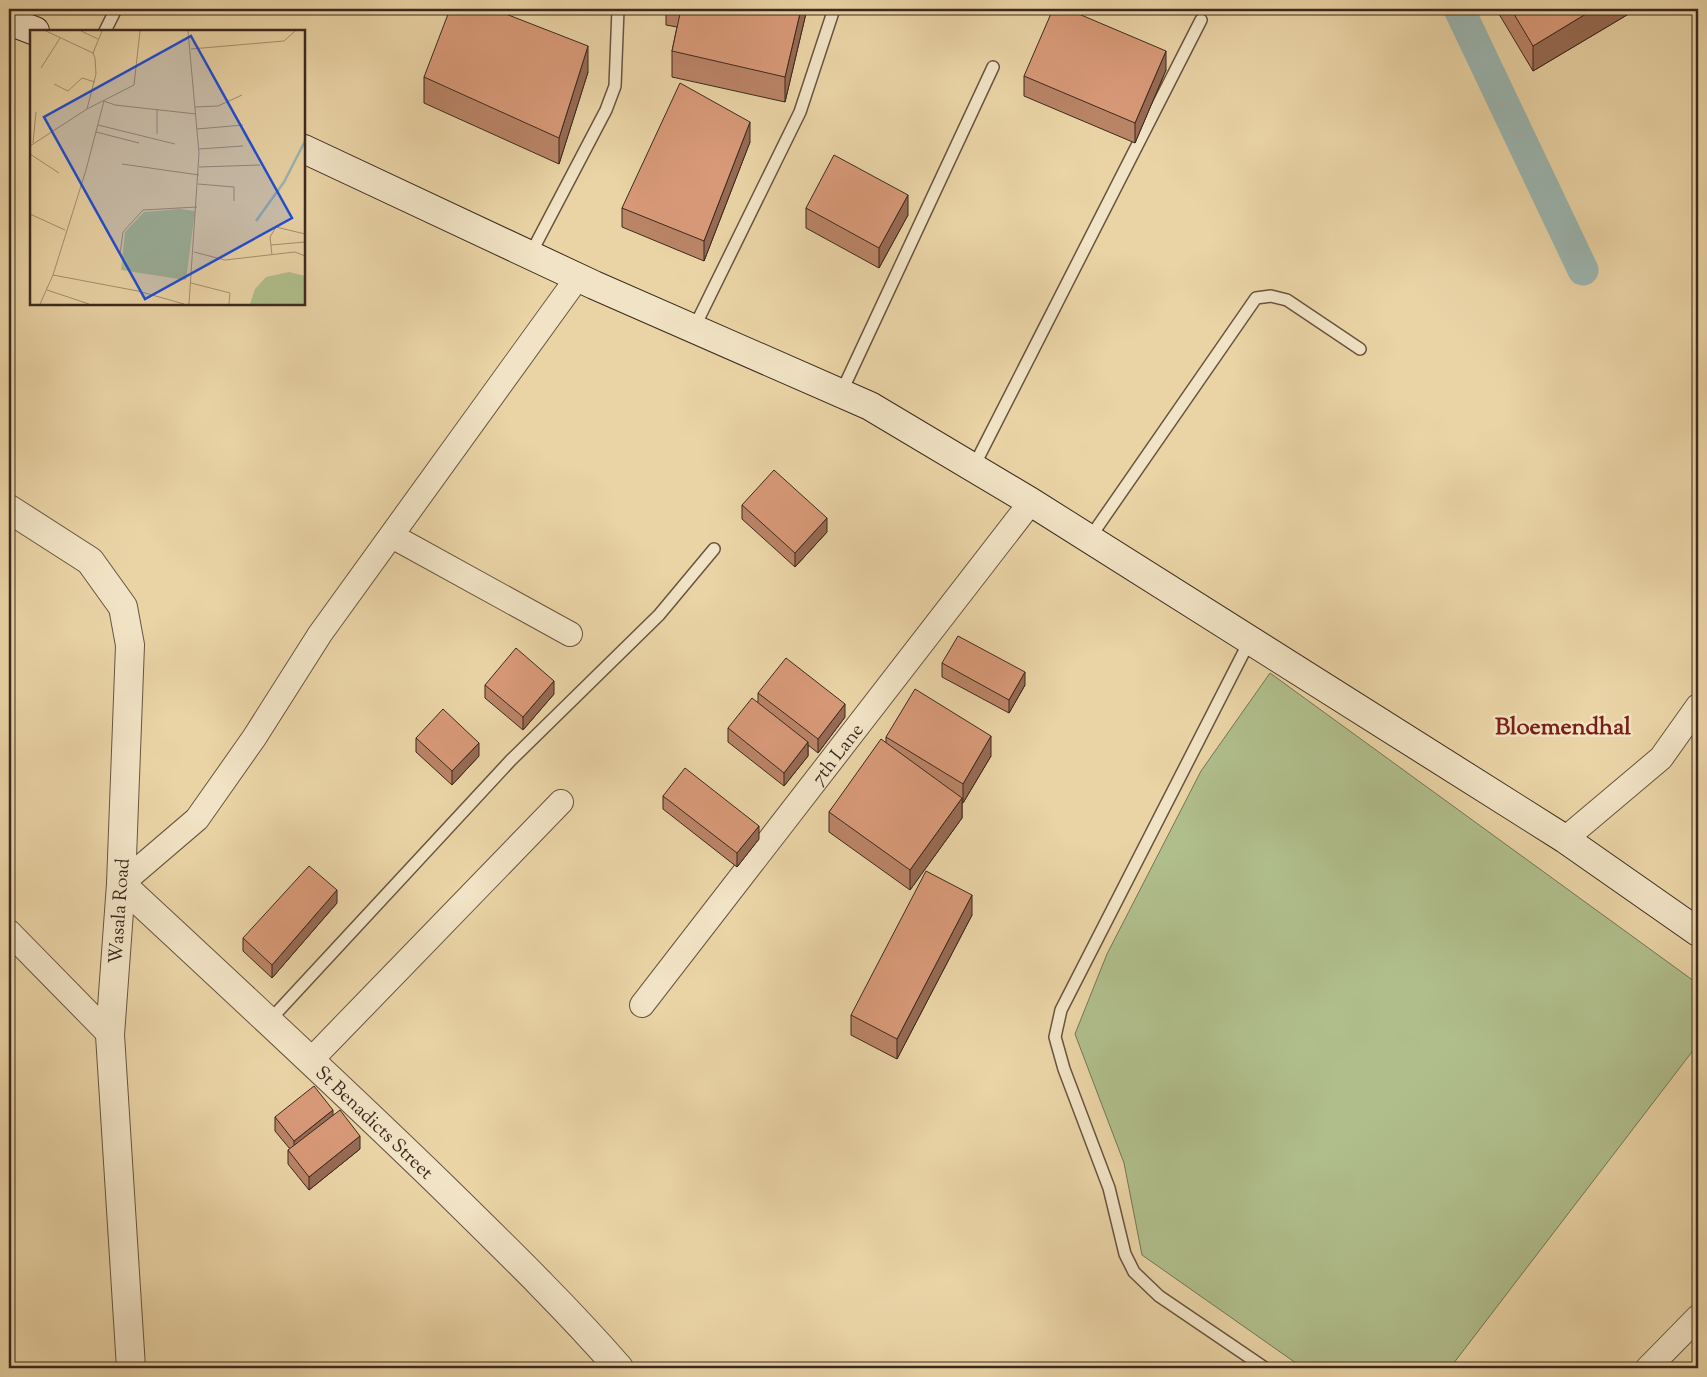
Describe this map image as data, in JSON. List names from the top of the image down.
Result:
{
  "streets": {
    "main road": ["Wasala Road", "St Benadicts Street"],
    "street": ["7th Lane"]
  },
  "crossings": [
    ["Wasala Road", "St Benadicts Street"]
  ],
  "districts": ["Bloemendhal"]
}
